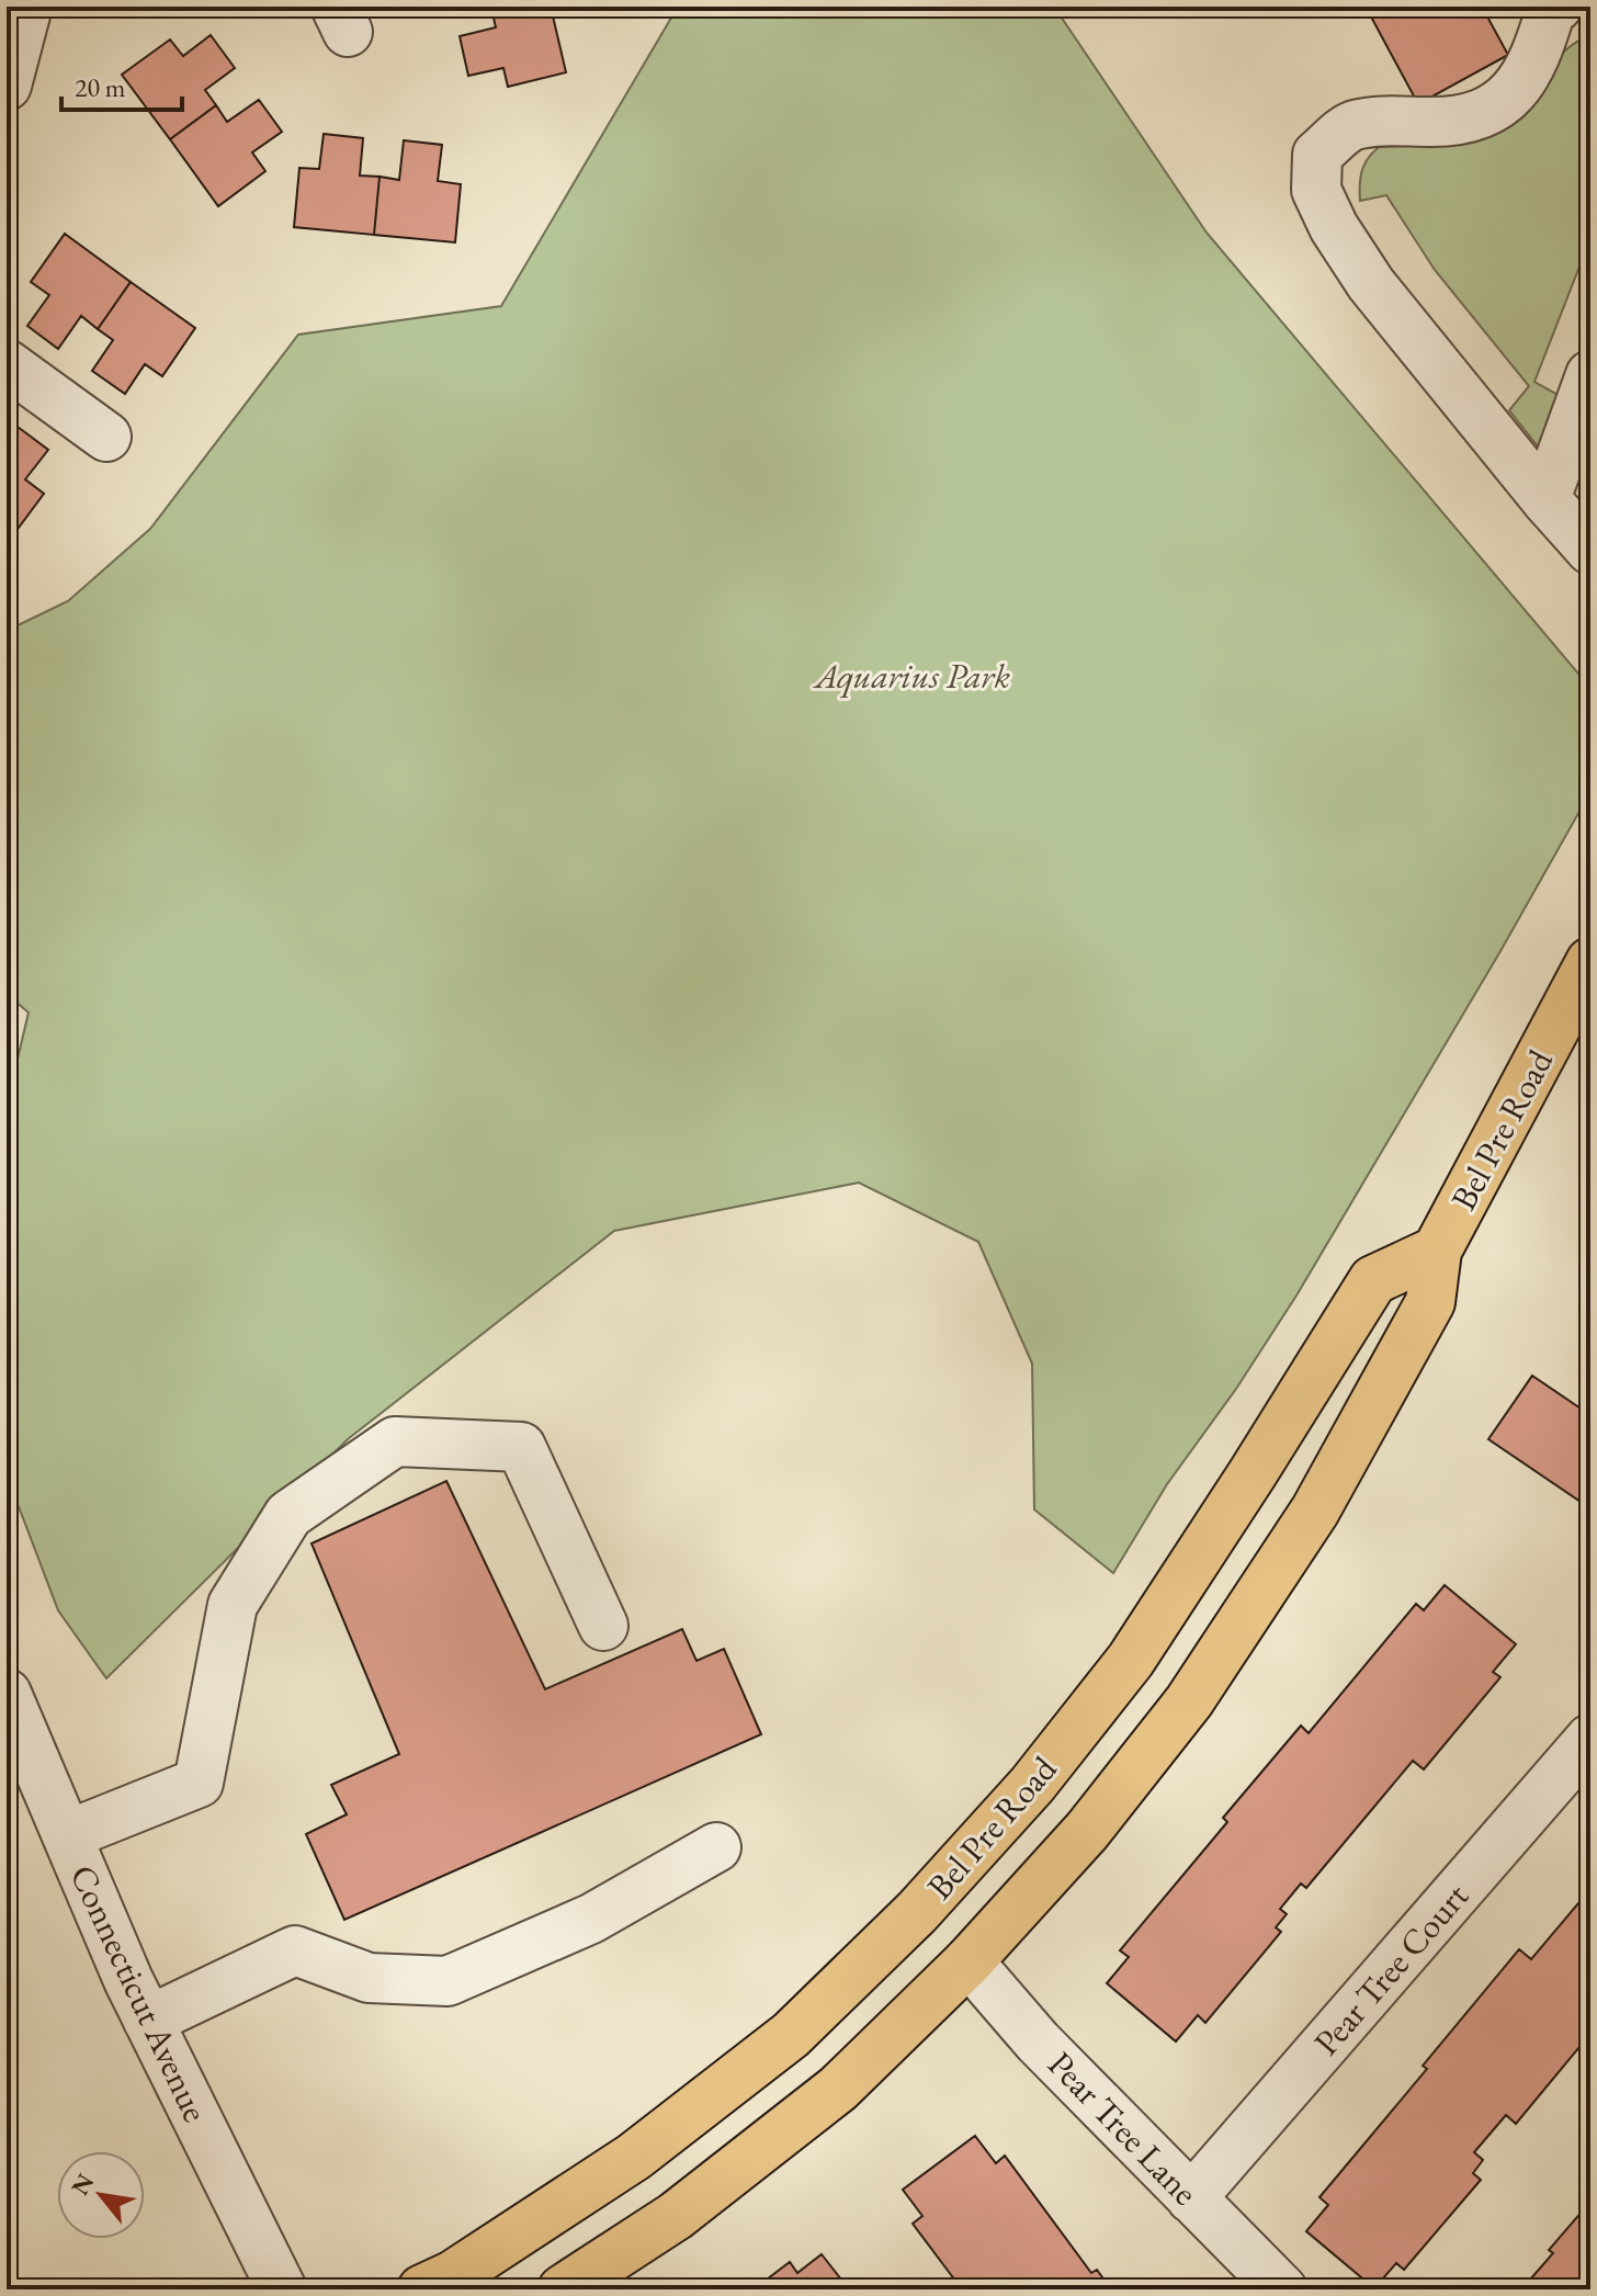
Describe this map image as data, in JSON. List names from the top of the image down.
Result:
{
  "streets": {
    "main road": ["Bel Pre Road"],
    "street": ["Pear Tree Court", "Connecticut Avenue", "Pear Tree Lane"]
  },
  "crossings": [
    ["Bel Pre Road", "Pear Tree Lane"],
    ["Pear Tree Court", "Pear Tree Lane"]
  ],
  "parks": ["Aquarius Park"],
  "scale_bar": "20 m",
  "north": "top left"
}
